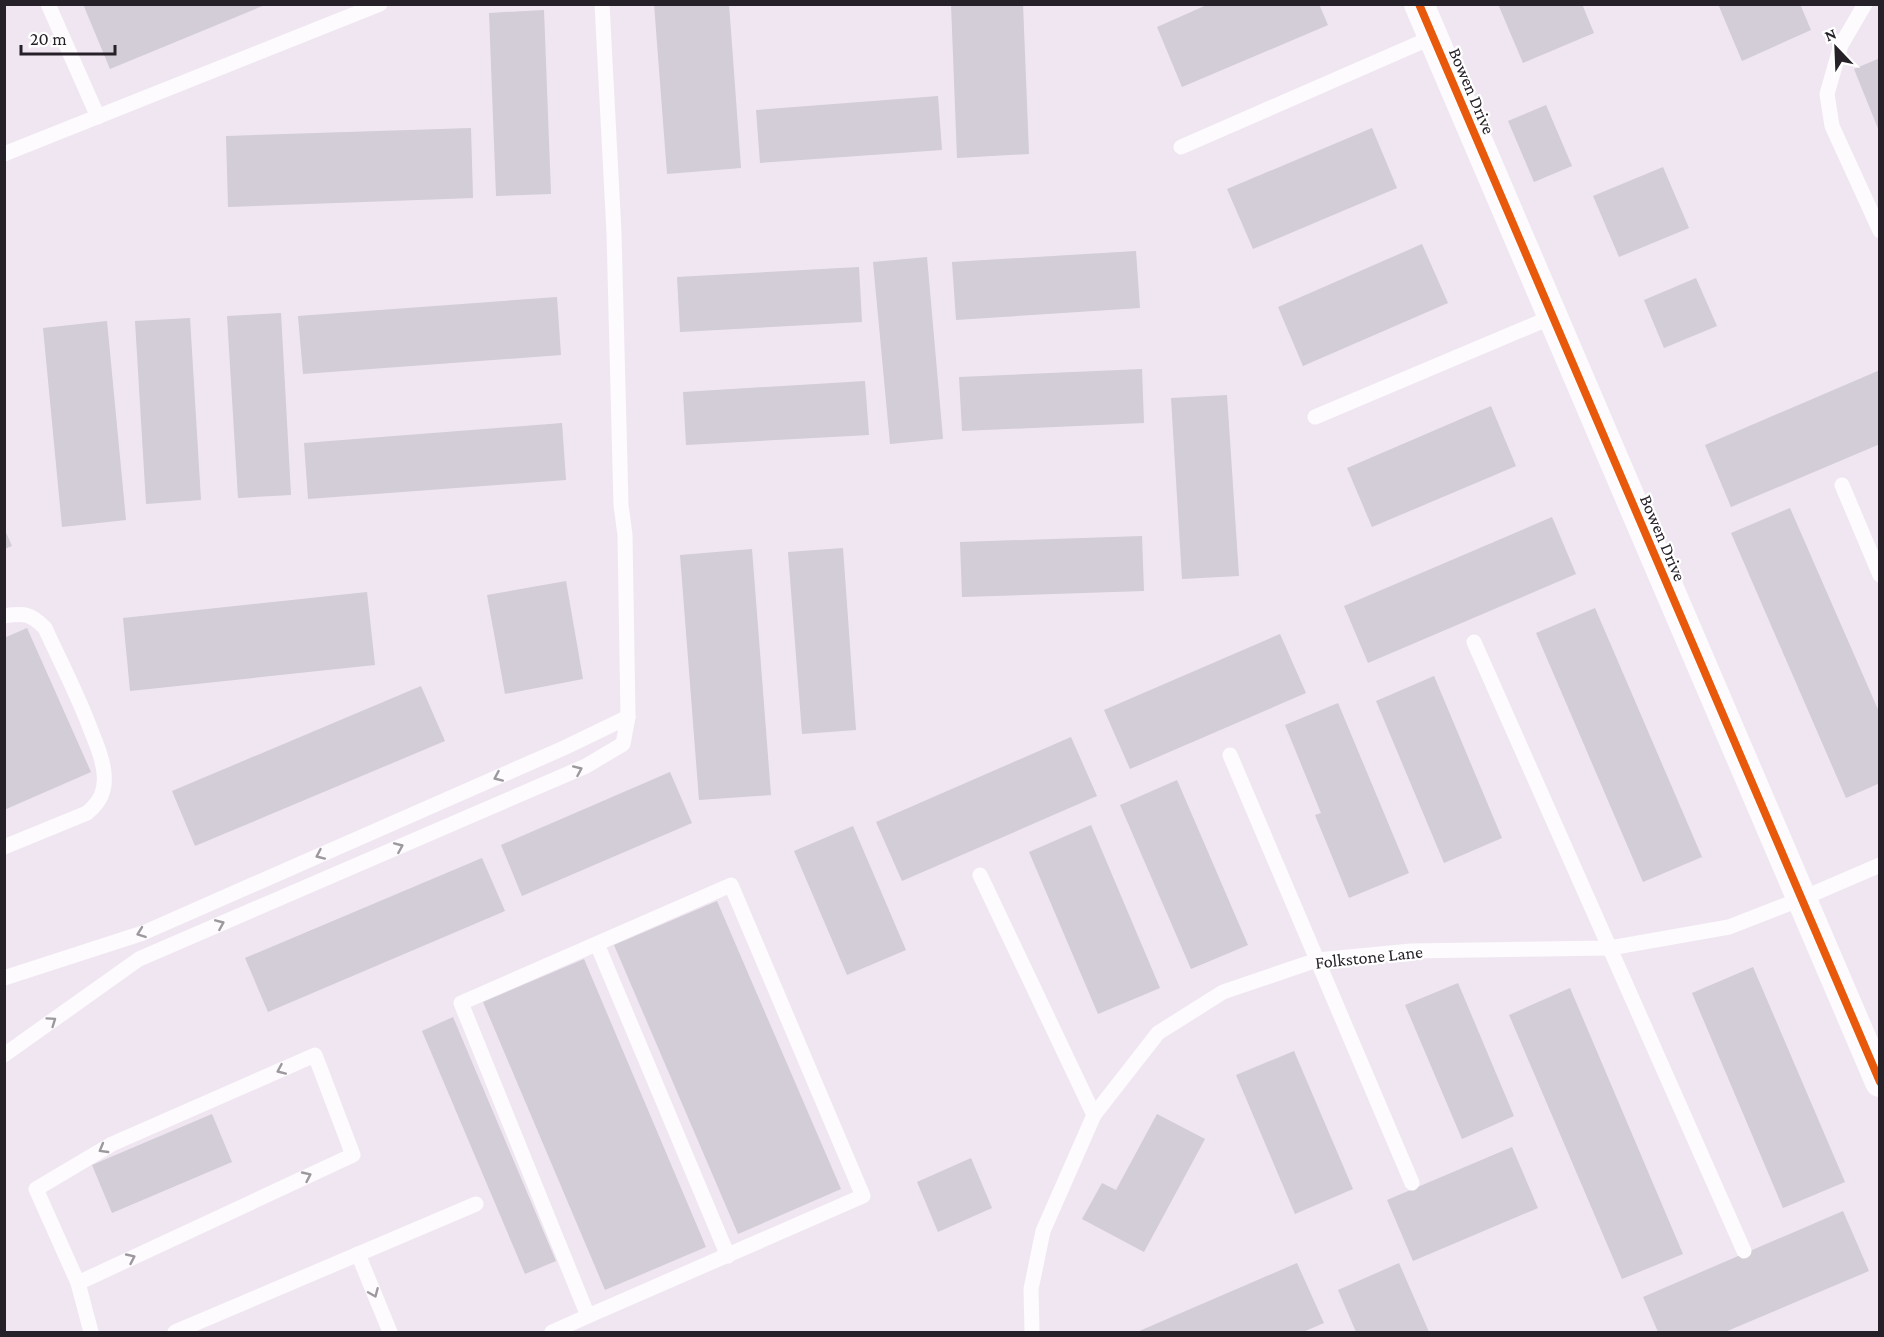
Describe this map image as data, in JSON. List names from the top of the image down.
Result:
{
  "streets": {
    "street": ["Bowen Drive"],
    "lane": ["Folkstone Lane"]
  },
  "crossings": [
    ["Bowen Drive", "Folkstone Lane"]
  ],
  "scale_bar": "20 m",
  "north": "top left"
}
